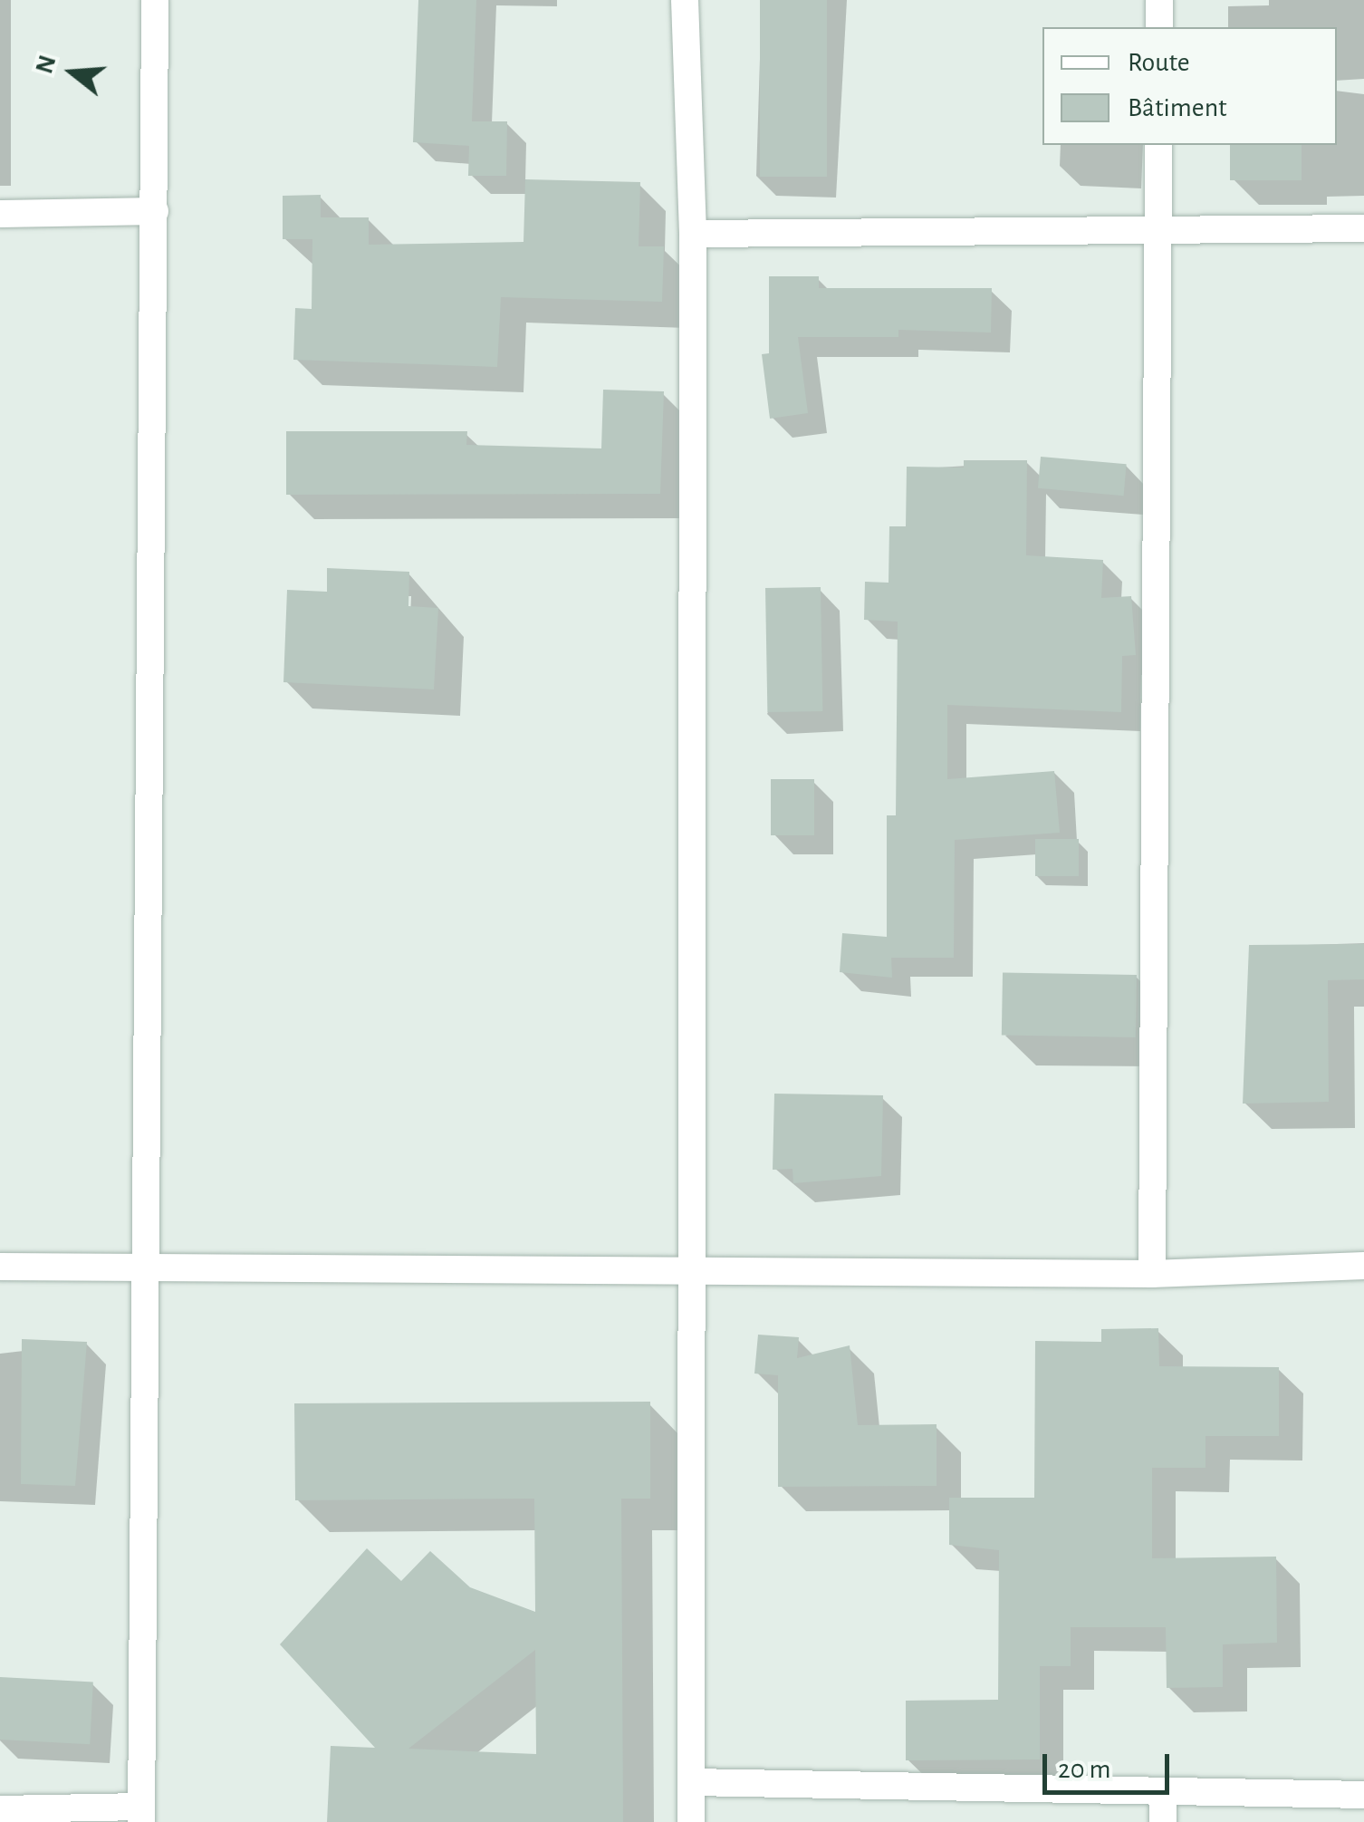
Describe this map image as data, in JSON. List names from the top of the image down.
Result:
{
  "legend": ["Route", "Bâtiment"],
  "scale_bar": "20 m",
  "north": "left"
}
